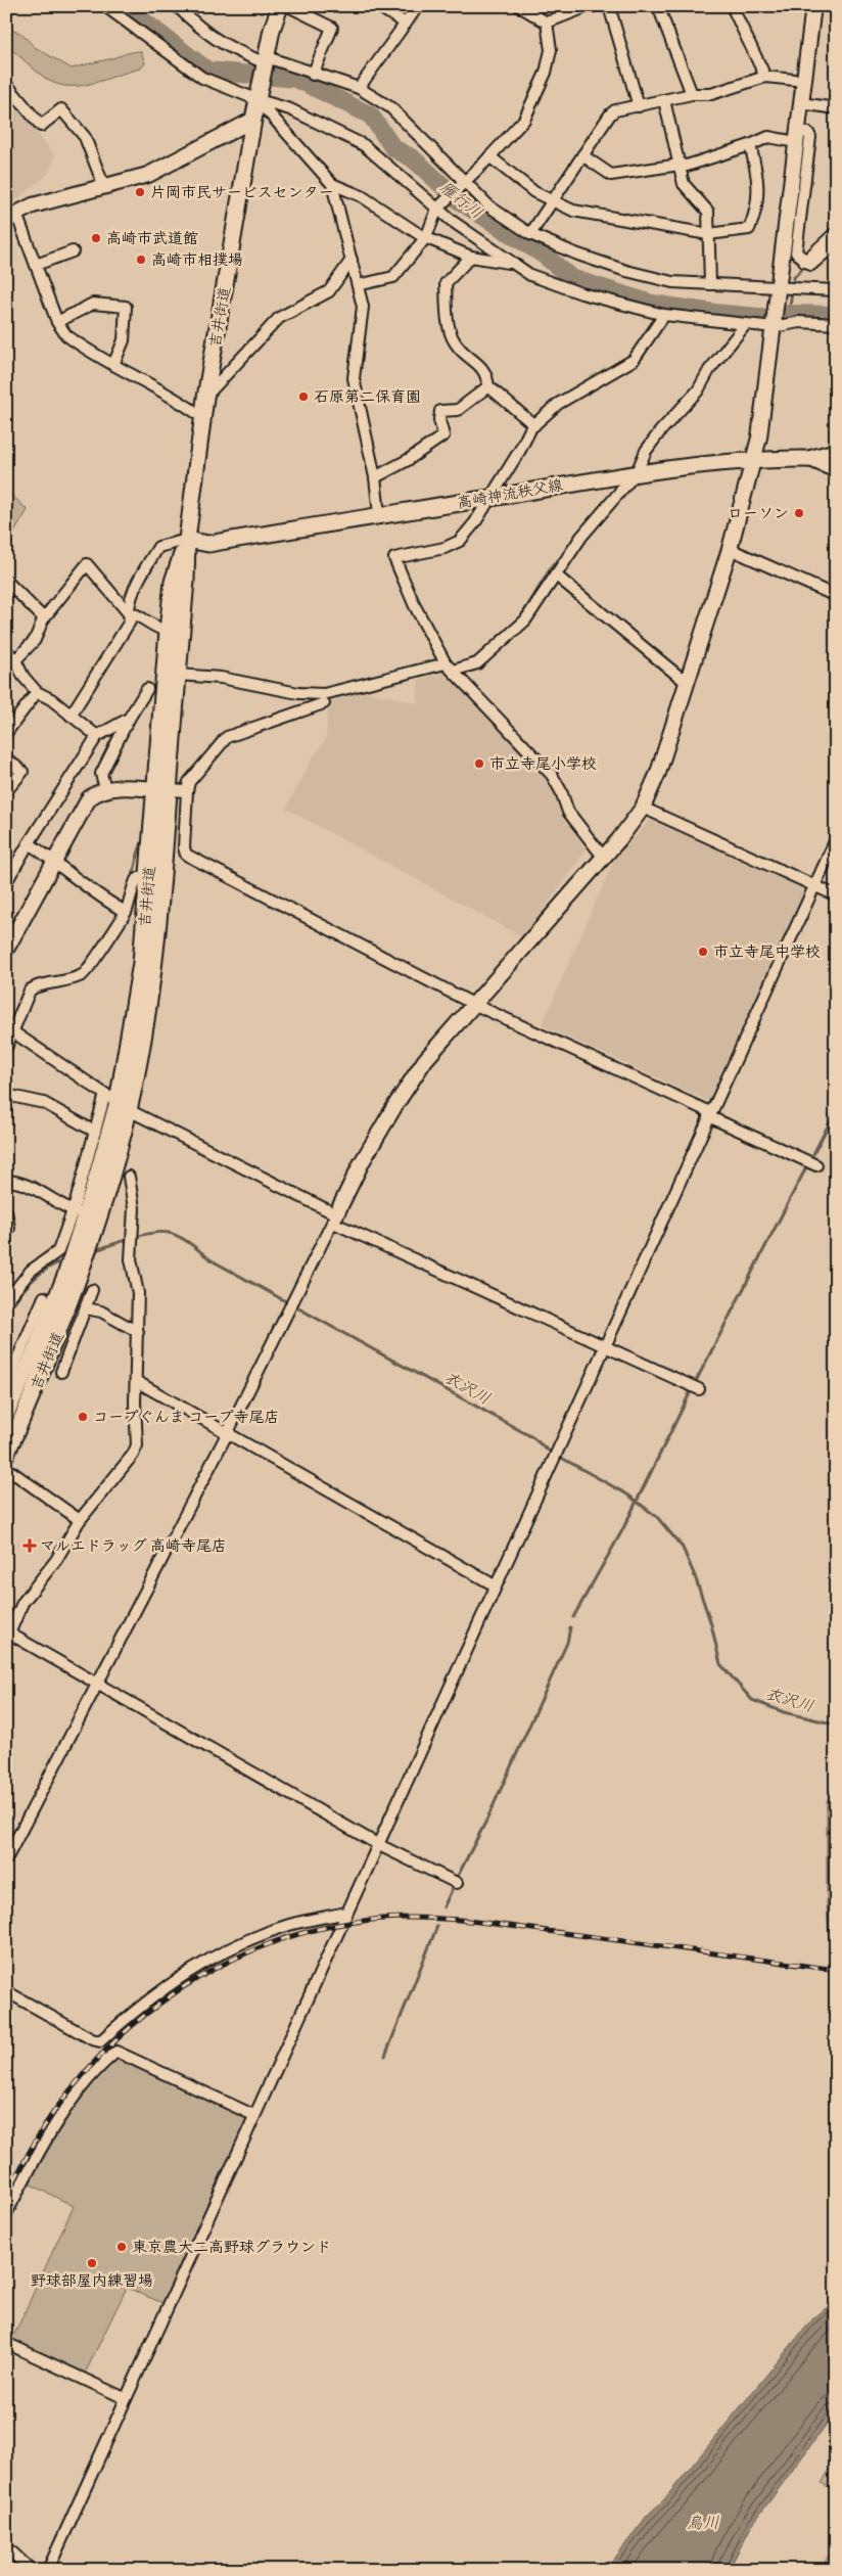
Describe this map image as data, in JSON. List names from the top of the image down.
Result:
{
  "streets": {
    "main road": ["吉井街道", "高崎神流秩父線"]
  },
  "crossings": [
    ["吉井街道", "高崎神流秩父線"]
  ],
  "water": ["雁行川", "衣沢川", "烏川"],
  "places": {
    "other": [
      "片岡市民サービスセンター",
      "高崎市武道館",
      "高崎市相撲場",
      "石原第二保育園",
      "ローソン",
      "市立寺尾小学校",
      "市立寺尾中学校",
      "コープぐんま コープ寺尾店",
      "東京農大二高野球グラウンド",
      "野球部屋内練習場"
    ],
    "health": ["マルエドラッグ 高崎寺尾店"]
  }
}
